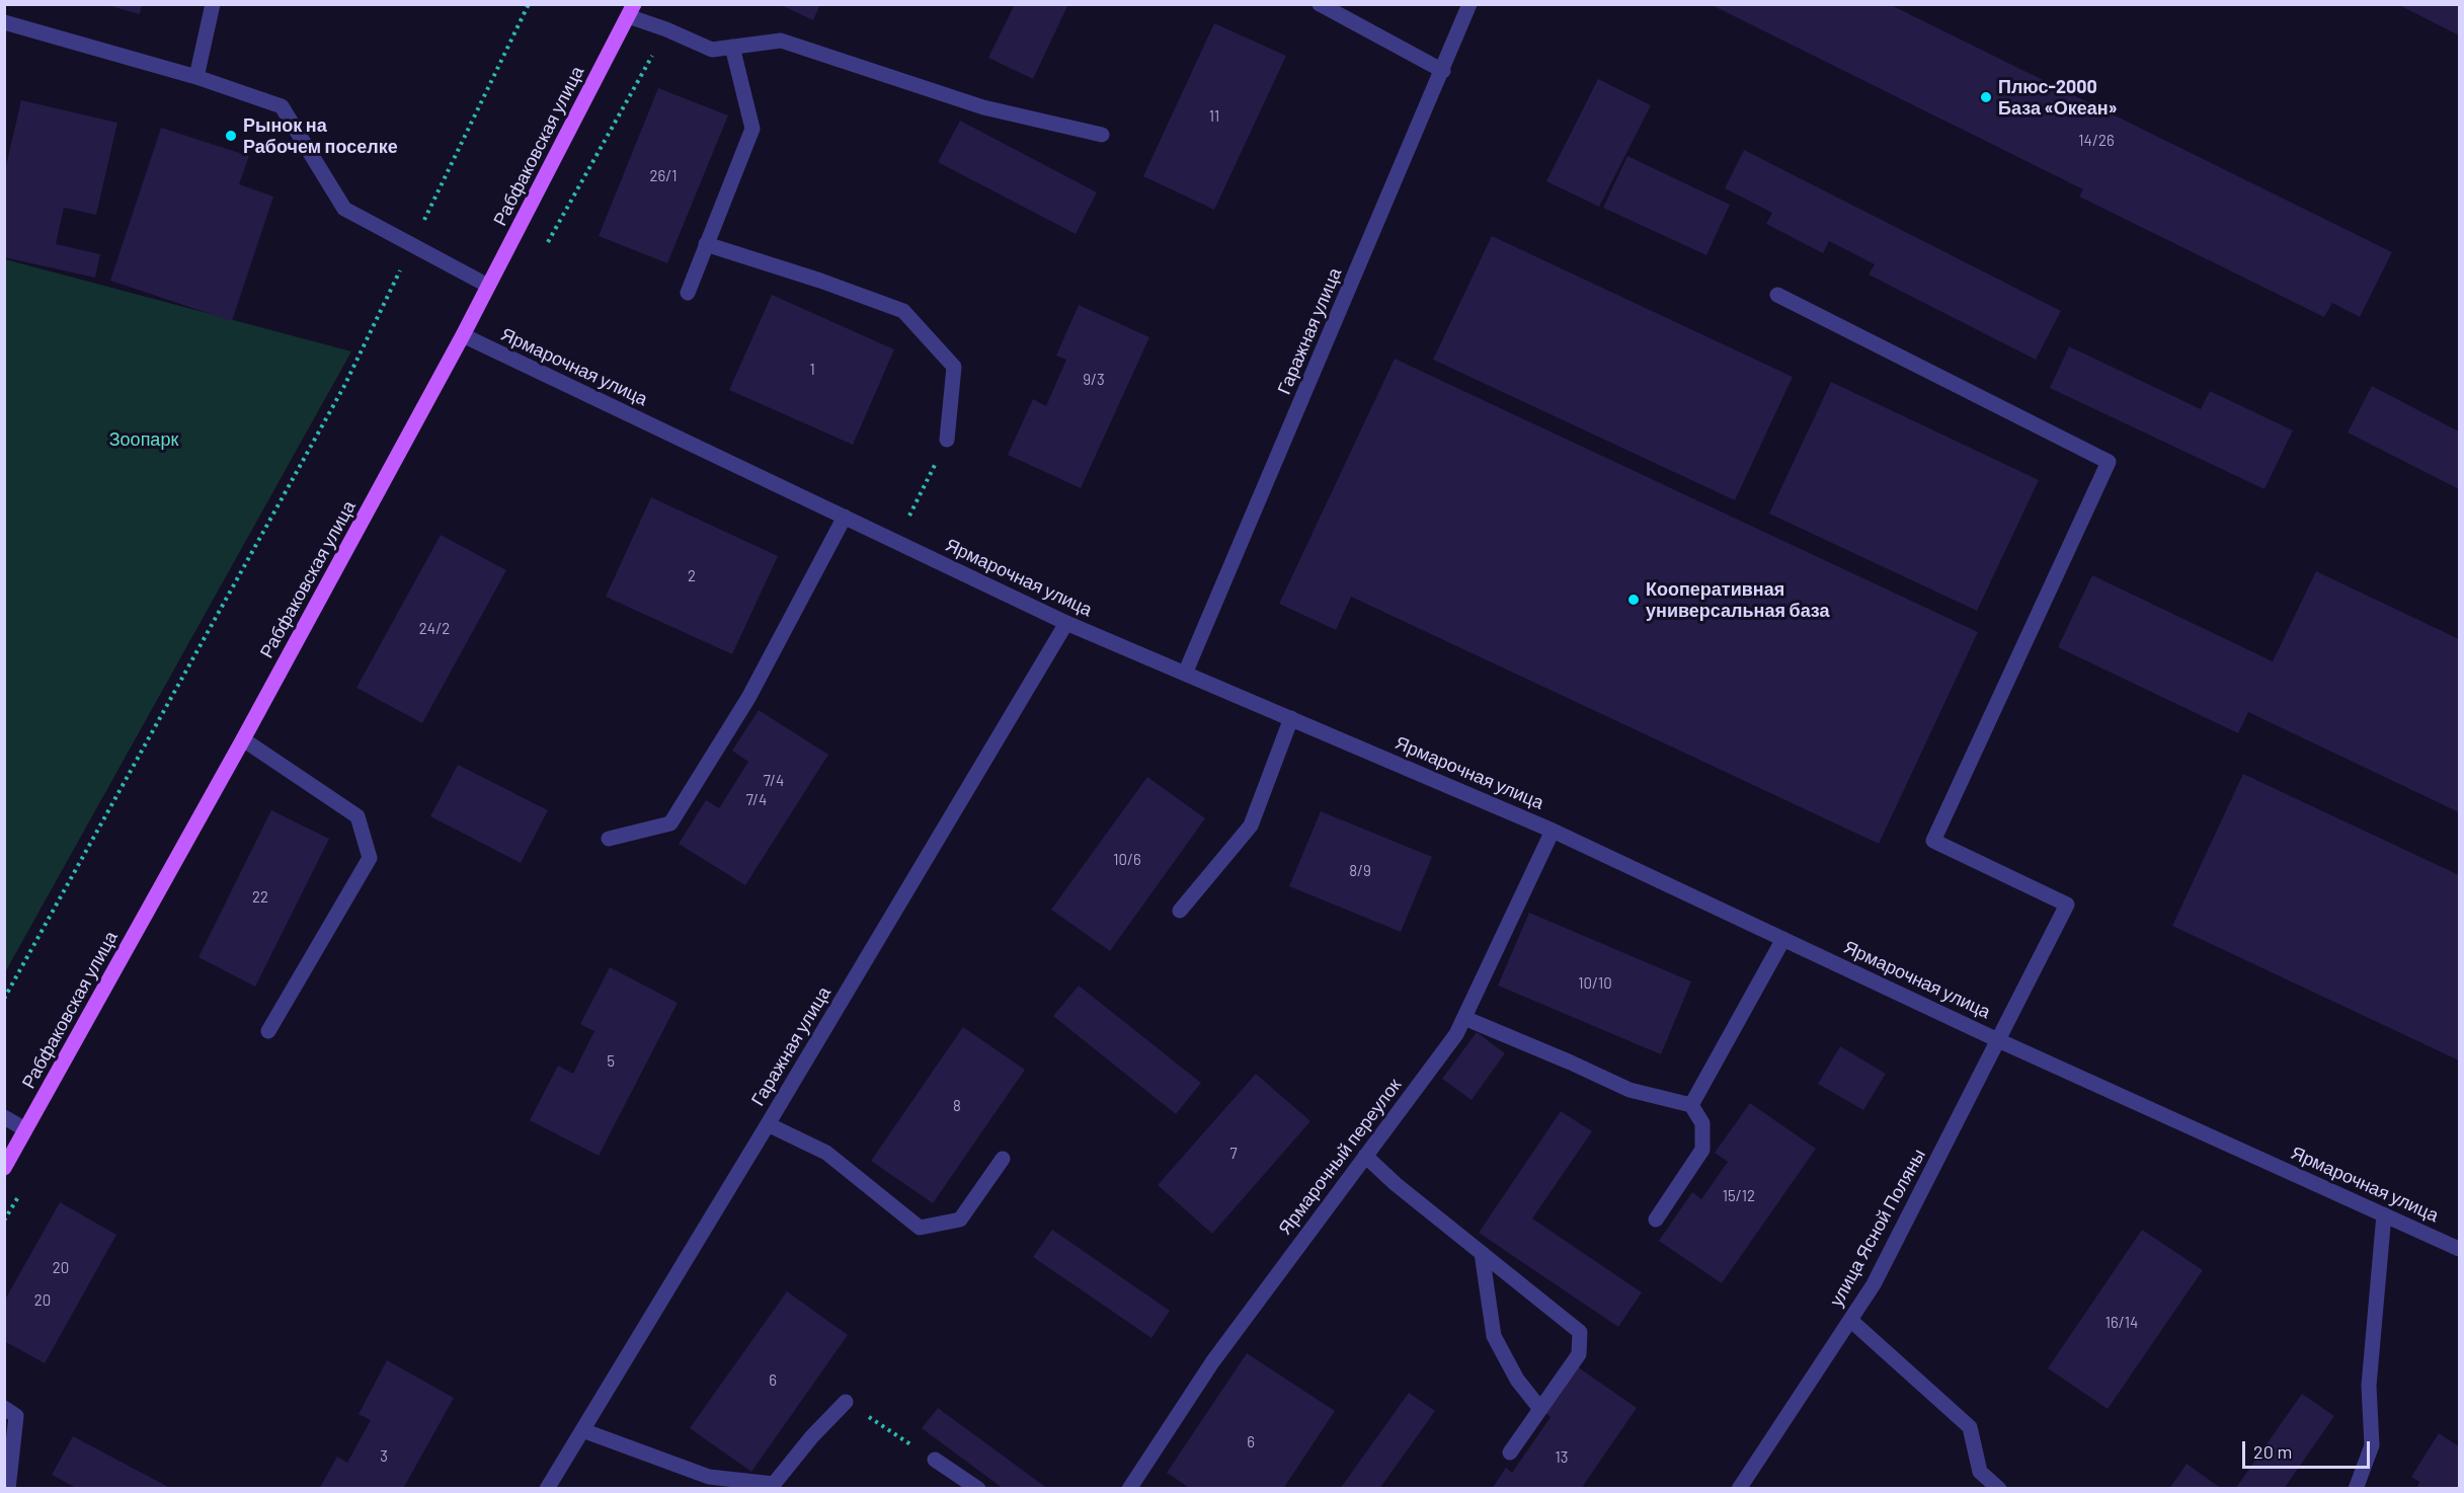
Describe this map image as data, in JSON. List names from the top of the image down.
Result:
{
  "streets": {
    "main road": ["Рабфаковская улица"],
    "street": [
      "Гаражная улица",
      "Ярмарочная улица",
      "Ярмарочный переулок",
      "улица Ясной Поляны"
    ]
  },
  "crossings": [
    ["Рабфаковская улица", "Ярмарочная улица"],
    ["Гаражная улица", "Ярмарочная улица"],
    ["Ярмарочная улица", "Ярмарочный переулок"],
    ["Ярмарочная улица", "улица Ясной Поляны"]
  ],
  "parks": ["Зоопарк"],
  "places": ["Плюс-2000 База «Океан»", "Рынок на Рабочем поселке", "Кооперативная универсальная база"],
  "house_numbers": [
    "11",
    "14/26",
    "26/1",
    "1",
    "9/3",
    "2",
    "24/2",
    "7/4",
    "7/4",
    "10/6",
    "8/9",
    "22",
    "10/10",
    "5",
    "8",
    "7",
    "15/12",
    "20",
    "20",
    "16/14",
    "6",
    "6",
    "3",
    "13"
  ],
  "scale_bar": "20 m"
}
